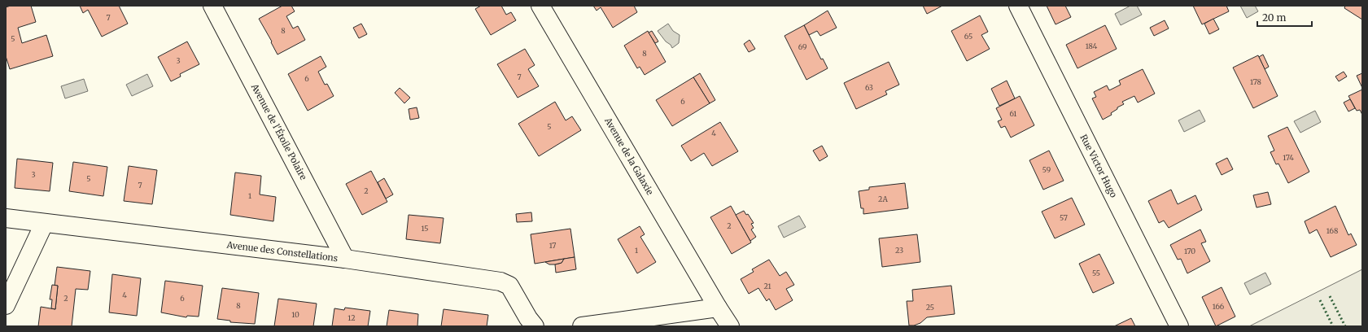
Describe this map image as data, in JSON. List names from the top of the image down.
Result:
{
  "streets": {
    "street": [
      "Avenue de l'Étoile Polaire",
      "Avenue de la Galaxie",
      "Rue Victor Hugo",
      "Avenue des Constellations"
    ]
  },
  "crossings": [
    ["Avenue de l'Étoile Polaire", "Avenue des Constellations"]
  ],
  "house_numbers": [
    "7",
    "8",
    "65",
    "5",
    "184",
    "69",
    "8",
    "3",
    "7",
    "6",
    "178",
    "63",
    "6",
    "61",
    "5",
    "4",
    "174",
    "59",
    "3",
    "5",
    "7",
    "2",
    "1",
    "2A",
    "57",
    "2",
    "15",
    "168",
    "17",
    "1",
    "23",
    "170",
    "55",
    "21",
    "4",
    "2",
    "6",
    "8",
    "166",
    "25",
    "10",
    "12"
  ],
  "scale_bar": "20 m"
}
